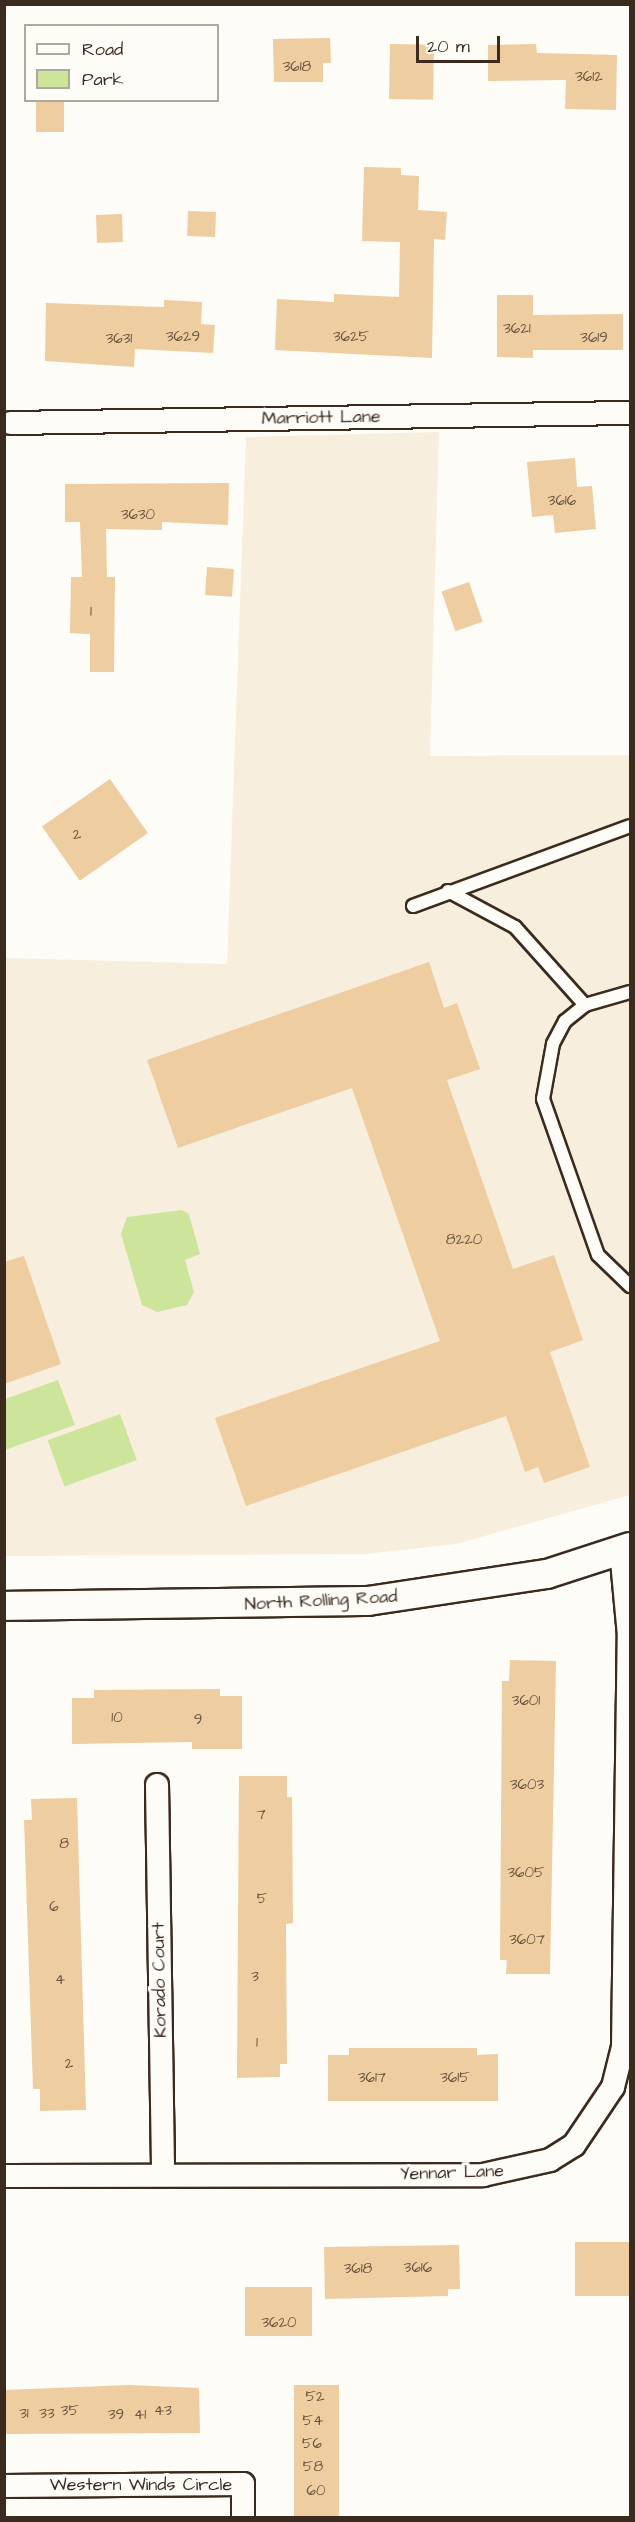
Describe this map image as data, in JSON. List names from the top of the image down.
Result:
{
  "streets": {
    "street": [
      "Marriott Lane",
      "North Rolling Road",
      "Korado Court",
      "Yennar Lane",
      "Western Winds Circle"
    ]
  },
  "crossings": [
    ["North Rolling Road", "Yennar Lane"],
    ["Korado Court", "Yennar Lane"]
  ],
  "house_numbers": [
    "3618",
    "3612",
    "3621",
    "3629",
    "3625",
    "3619",
    "3631",
    "3616",
    "3630",
    "1",
    "2",
    "8220",
    "3601",
    "10",
    "9",
    "3603",
    "7",
    "8",
    "3605",
    "5",
    "6",
    "3607",
    "3",
    "4",
    "1",
    "2",
    "3617",
    "3615",
    "3616",
    "3618",
    "3620",
    "52",
    "35",
    "43",
    "31",
    "33",
    "39",
    "41",
    "54",
    "56",
    "58",
    "60"
  ],
  "legend": ["Road", "Park"],
  "scale_bar": "20 m"
}
